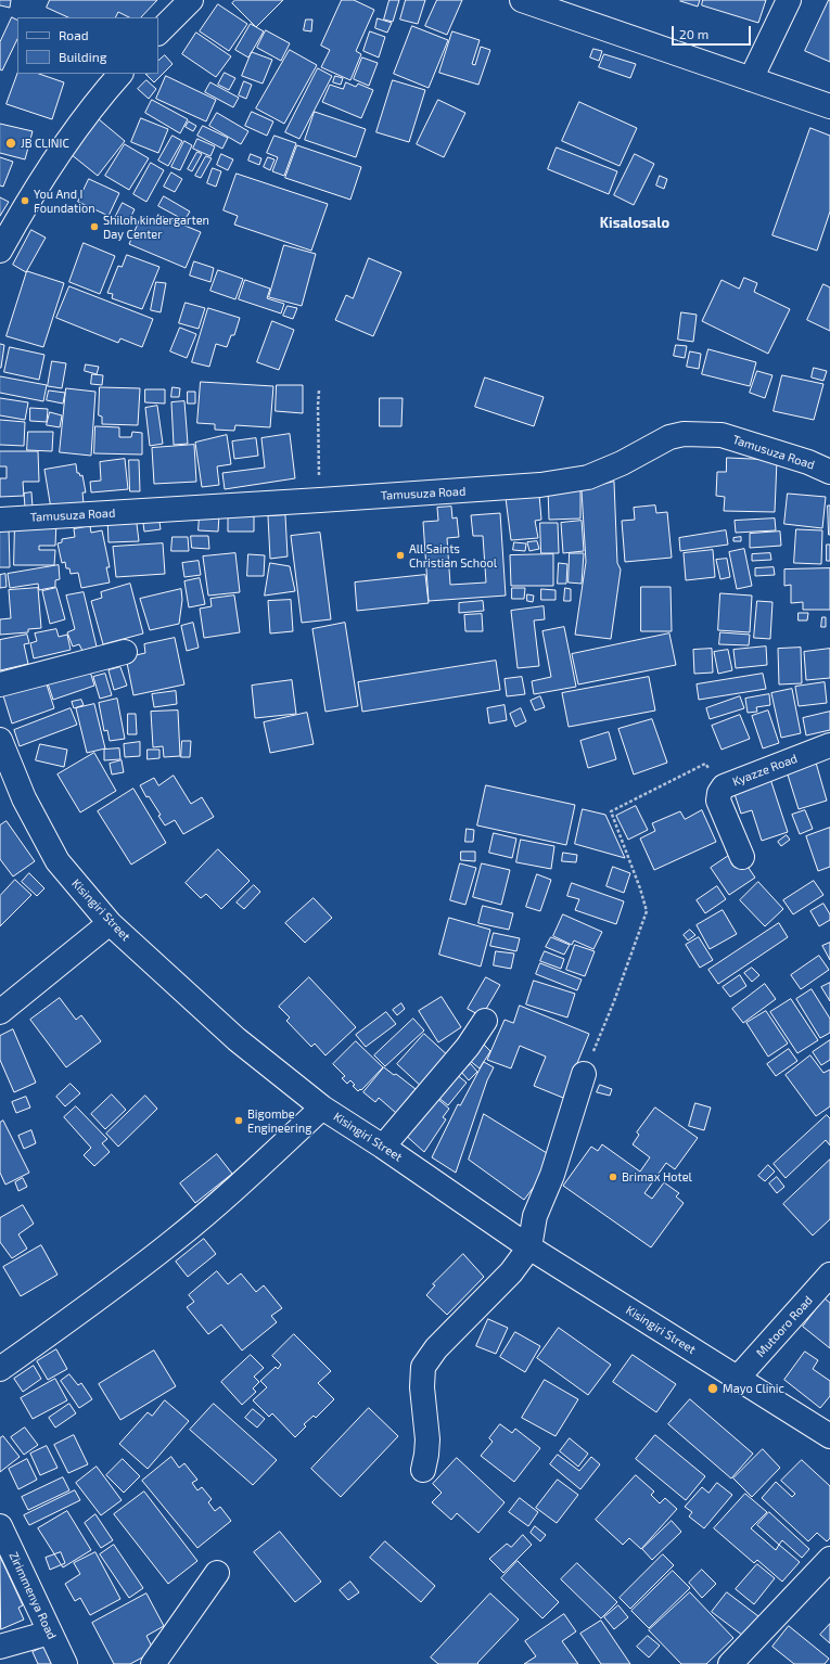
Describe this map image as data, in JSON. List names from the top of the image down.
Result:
{
  "streets": {
    "street": [
      "Tamusuza Road",
      "Kyazze Road",
      "Kisingiri Street",
      "Mutooro Road",
      "Zirimmenya Road"
    ]
  },
  "crossings": [
    ["Kisingiri Street", "Mutooro Road"]
  ],
  "districts": ["Kisalosalo"],
  "places": [
    "JB CLINIC",
    "You And I Foundation",
    "Shiloh kindergarten Day Center",
    "All Saints Christian School",
    "Bigombe Engineering",
    "Brimax Hotel",
    "Mayo Clinic"
  ],
  "legend": ["Road", "Building"],
  "scale_bar": "20 m"
}
